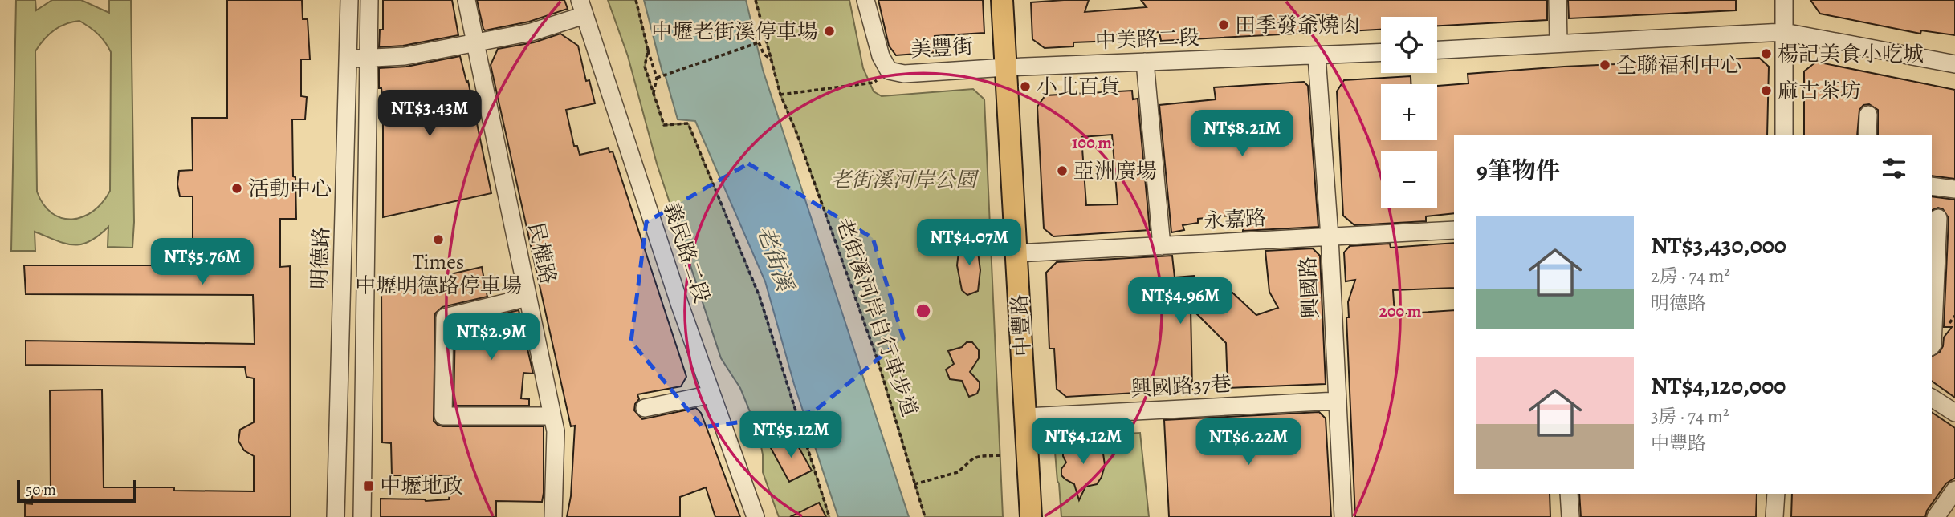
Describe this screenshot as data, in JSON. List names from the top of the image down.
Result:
{
  "streets": {
    "main road": ["中豐路"],
    "street": [
      "中美路二段",
      "美豐街",
      "永嘉路",
      "義民路二段",
      "民權路",
      "明德路",
      "興國路",
      "興國路37巷"
    ],
    "path": ["老街溪河岸自行車步道"]
  },
  "crossings": [
    ["中美路二段", "美豐街"],
    ["中美路二段", "興國路"],
    ["中美路二段", "中豐路"],
    ["美豐街", "中豐路"],
    ["永嘉路", "興國路"],
    ["永嘉路", "中豐路"],
    ["興國路", "興國路37巷"],
    ["中豐路", "興國路37巷"]
  ],
  "water": ["老街溪"],
  "parks": ["老街溪河岸公園"],
  "places": {
    "other": [
      "田季發爺燒肉",
      "中壢老街溪停車場",
      "楊記美食小吃城",
      "全聯福利中心",
      "小北百貨",
      "麻古茶坊",
      "亞洲廣場",
      "活動中心",
      "Times 中壢明德路停車場"
    ],
    "transit": ["中壢地政"]
  },
  "scale_bar": "50 m",
  "page": {
    "map_buttons": ["+", "−"],
    "price": [
      "NT$3.43M",
      "NT$8.21M",
      "NT$4.07M",
      "NT$5.76M",
      "NT$4.96M",
      "NT$2.9M",
      "NT$5.12M",
      "NT$4.12M",
      "NT$6.22M"
    ],
    "heading": "9筆物件",
    "list": [
      {
        "name": "NT$3,430,000",
        "note": "2房 · 74 m² · 明德路"
      },
      {
        "name": "NT$4,120,000",
        "note": "3房 · 74 m² · 中豐路"
      }
    ],
    "scale": "50 m"
  },
  "rings": ["100 m", "200 m"]
}
